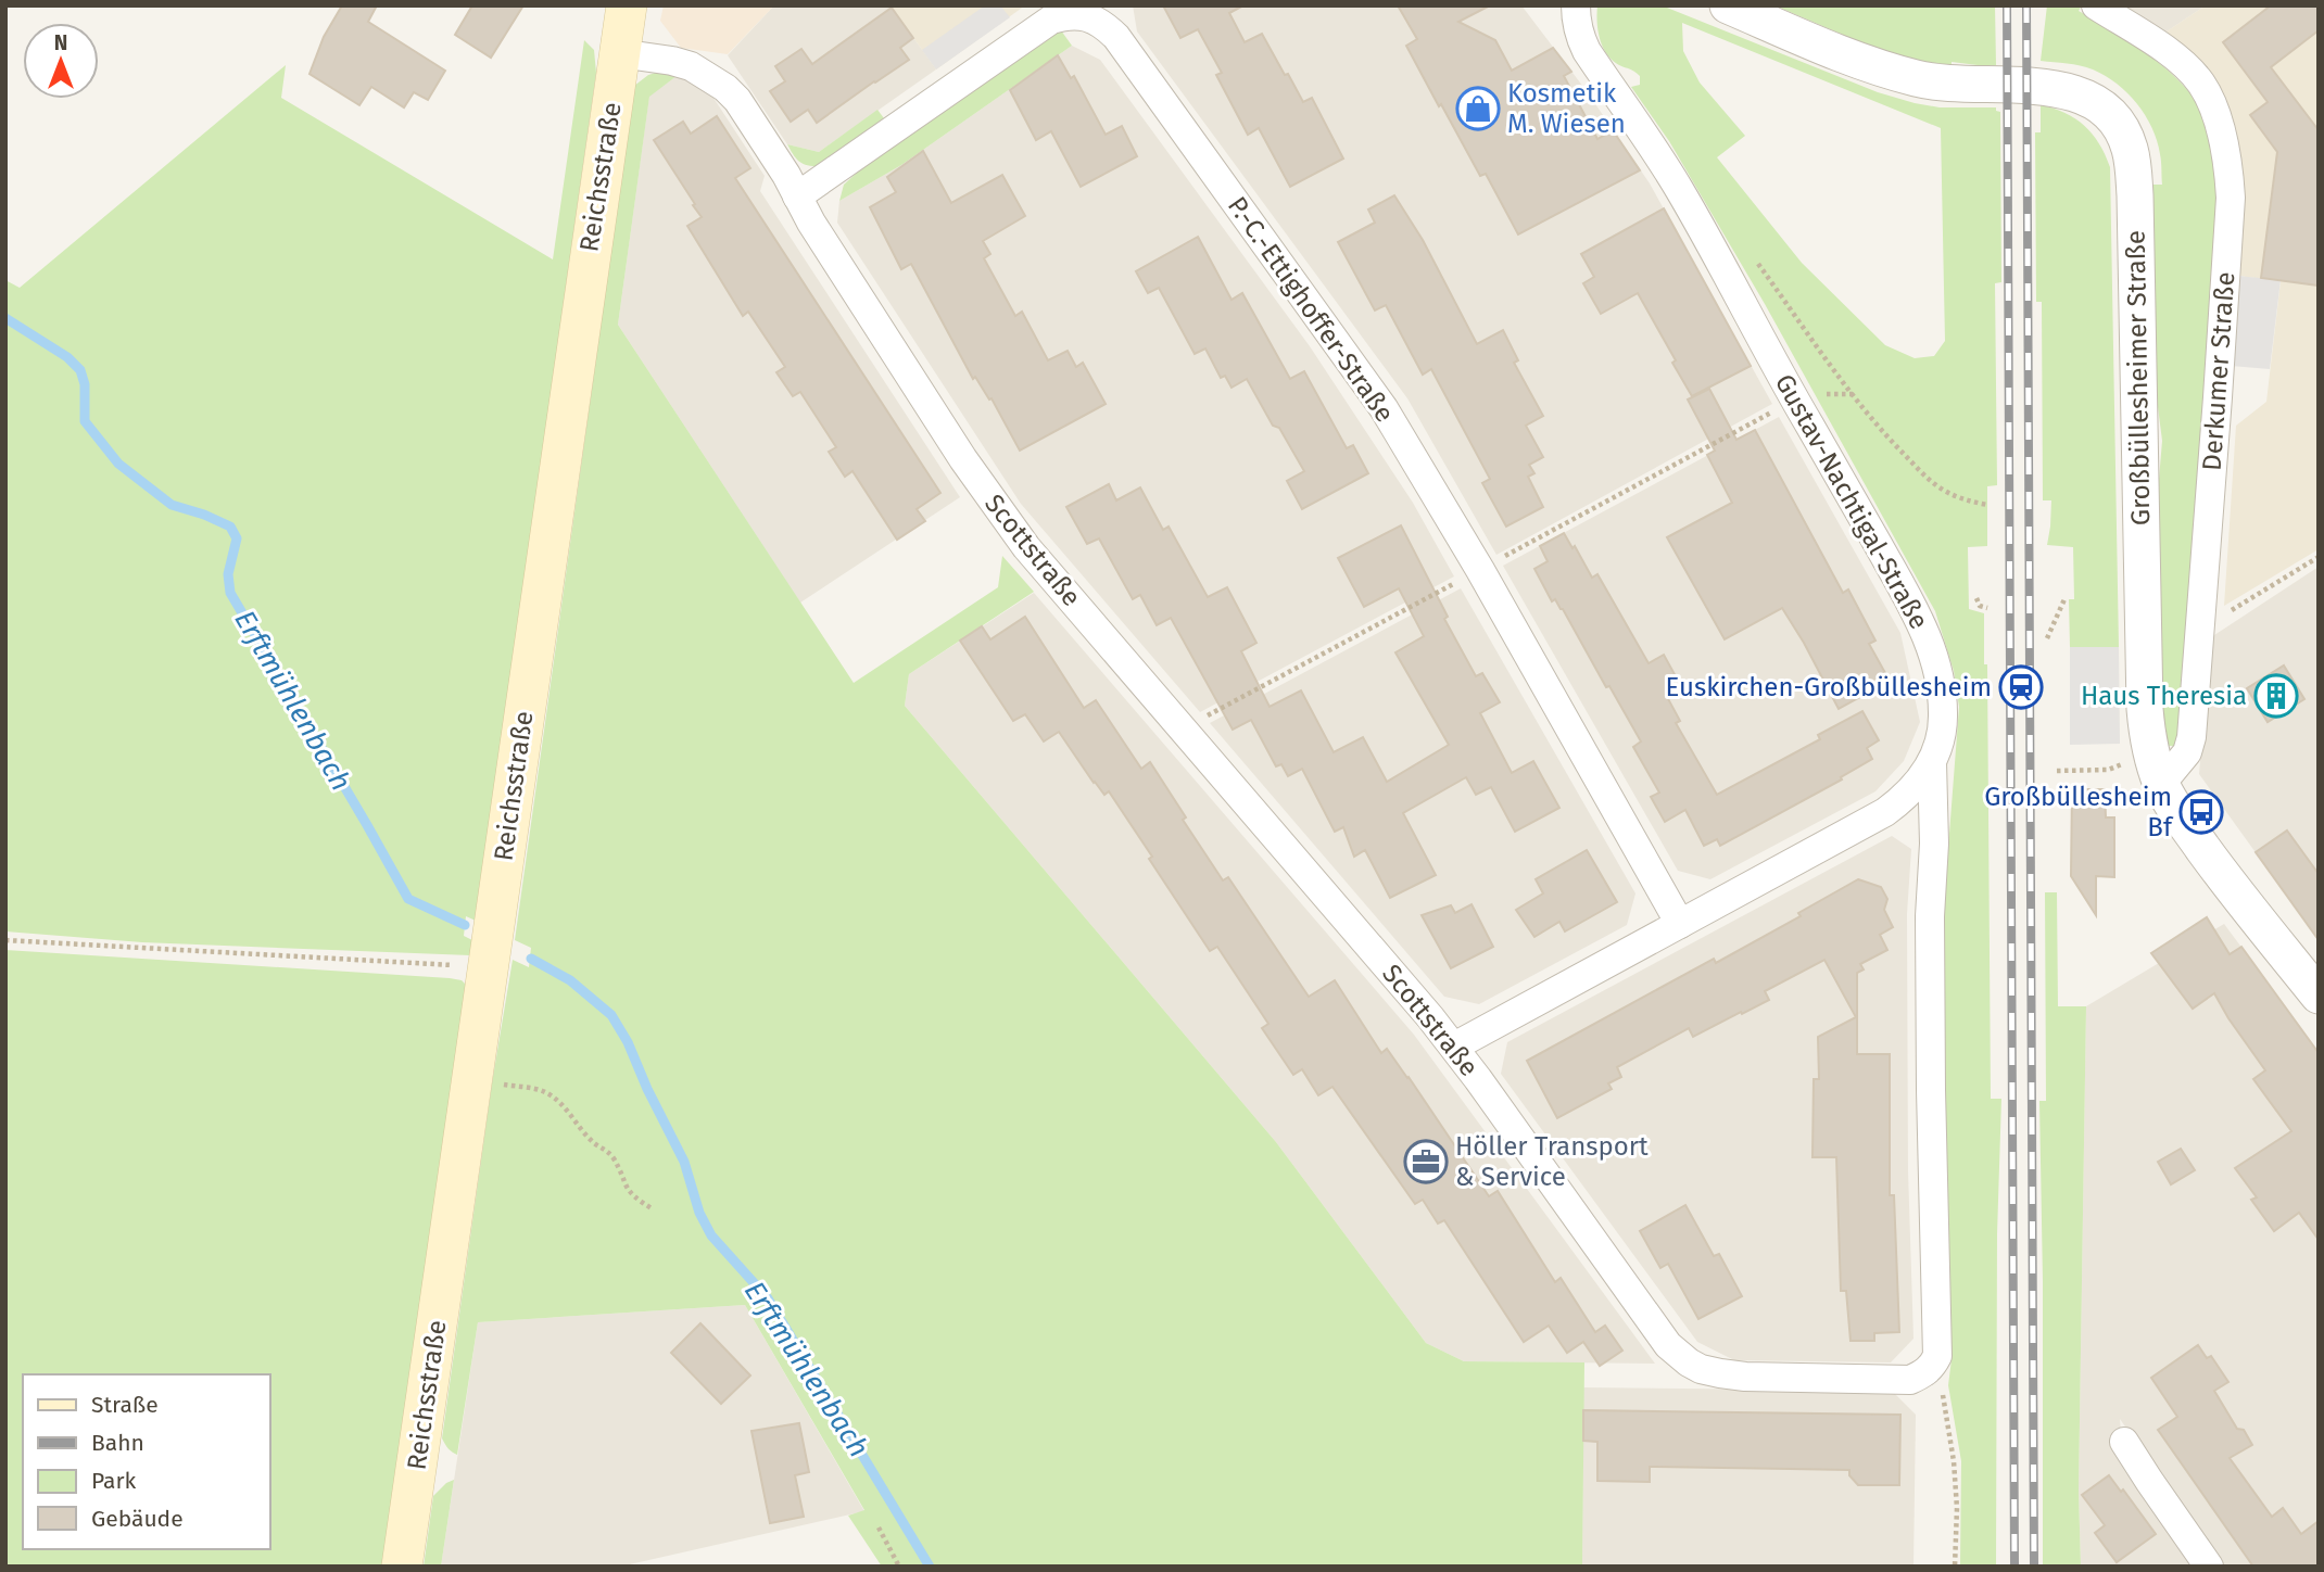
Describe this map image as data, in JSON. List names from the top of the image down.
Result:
{
  "streets": {
    "main road": ["Reichsstraße"],
    "street": [
      "P.-C.-Ettighoffer-Straße",
      "Derkumer Straße",
      "Großbüllesheimer Straße",
      "Gustav-Nachtigal-Straße",
      "Scottstraße"
    ]
  },
  "crossings": [
    ["Reichsstraße", "Scottstraße"],
    ["P.-C.-Ettighoffer-Straße", "Gustav-Nachtigal-Straße"],
    ["P.-C.-Ettighoffer-Straße", "Scottstraße"],
    ["Derkumer Straße", "Großbüllesheimer Straße"],
    ["Gustav-Nachtigal-Straße", "Scottstraße"]
  ],
  "water": ["Erftmühlenbach"],
  "places": {
    "shop": ["Kosmetik M. Wiesen"],
    "station": ["Euskirchen-Großbüllesheim"],
    "building": ["Haus Theresia"],
    "bus stop": ["Großbüllesheim Bf"],
    "office": ["Höller Transport & Service"]
  },
  "legend": [
    "Straße",
    "Bahn",
    "Park",
    "Gebäude"
  ],
  "north": "top"
}
